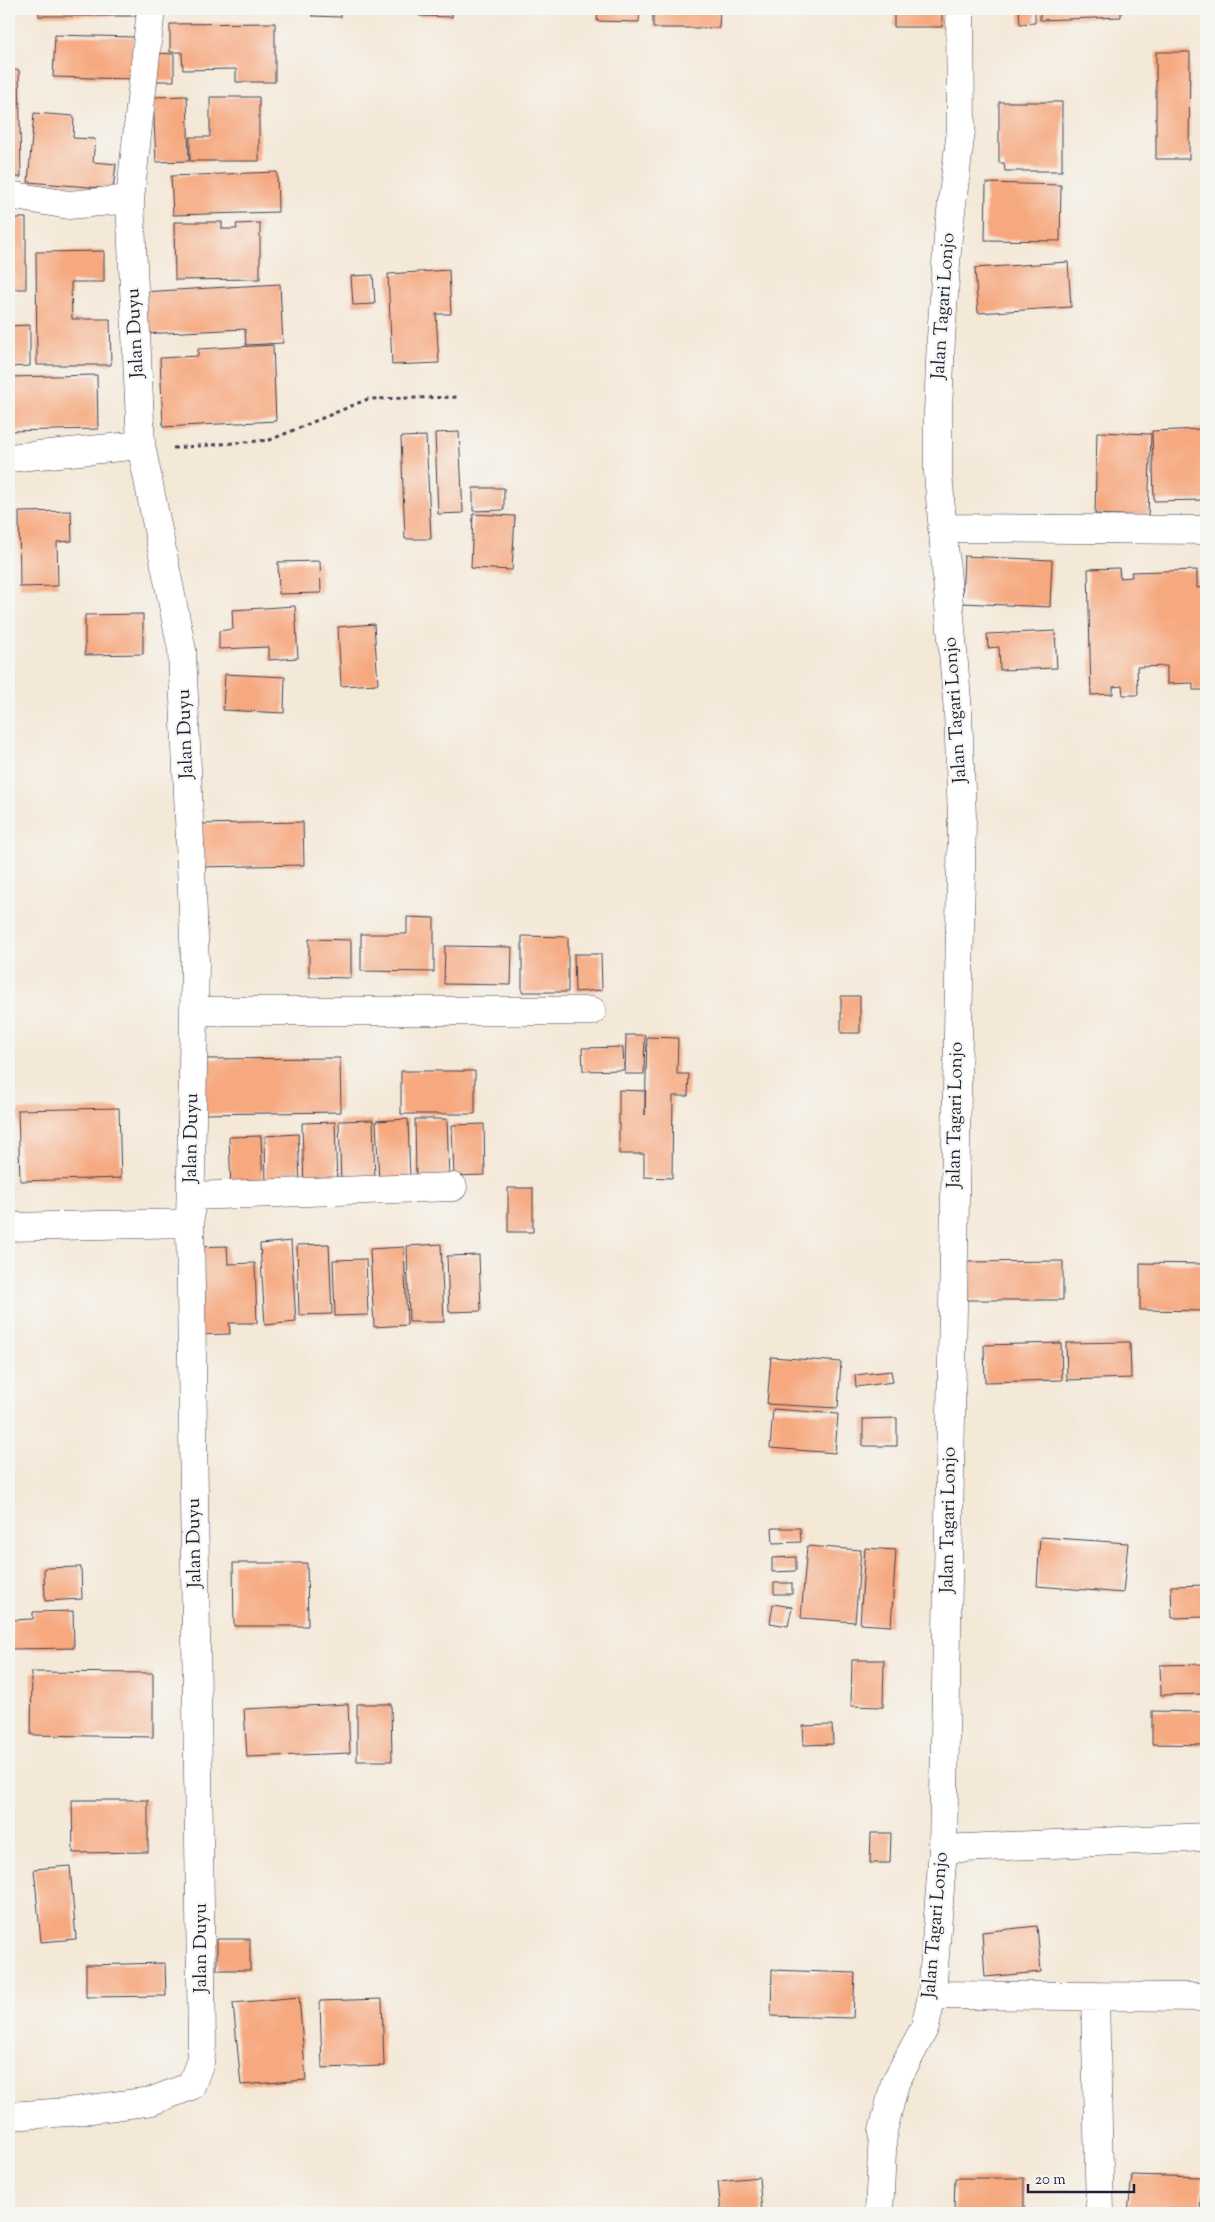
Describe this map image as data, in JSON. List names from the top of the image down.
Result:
{
  "streets": {
    "street": ["Jalan Tagari Lonjo", "Jalan Duyu"]
  },
  "scale_bar": "20 m"
}
